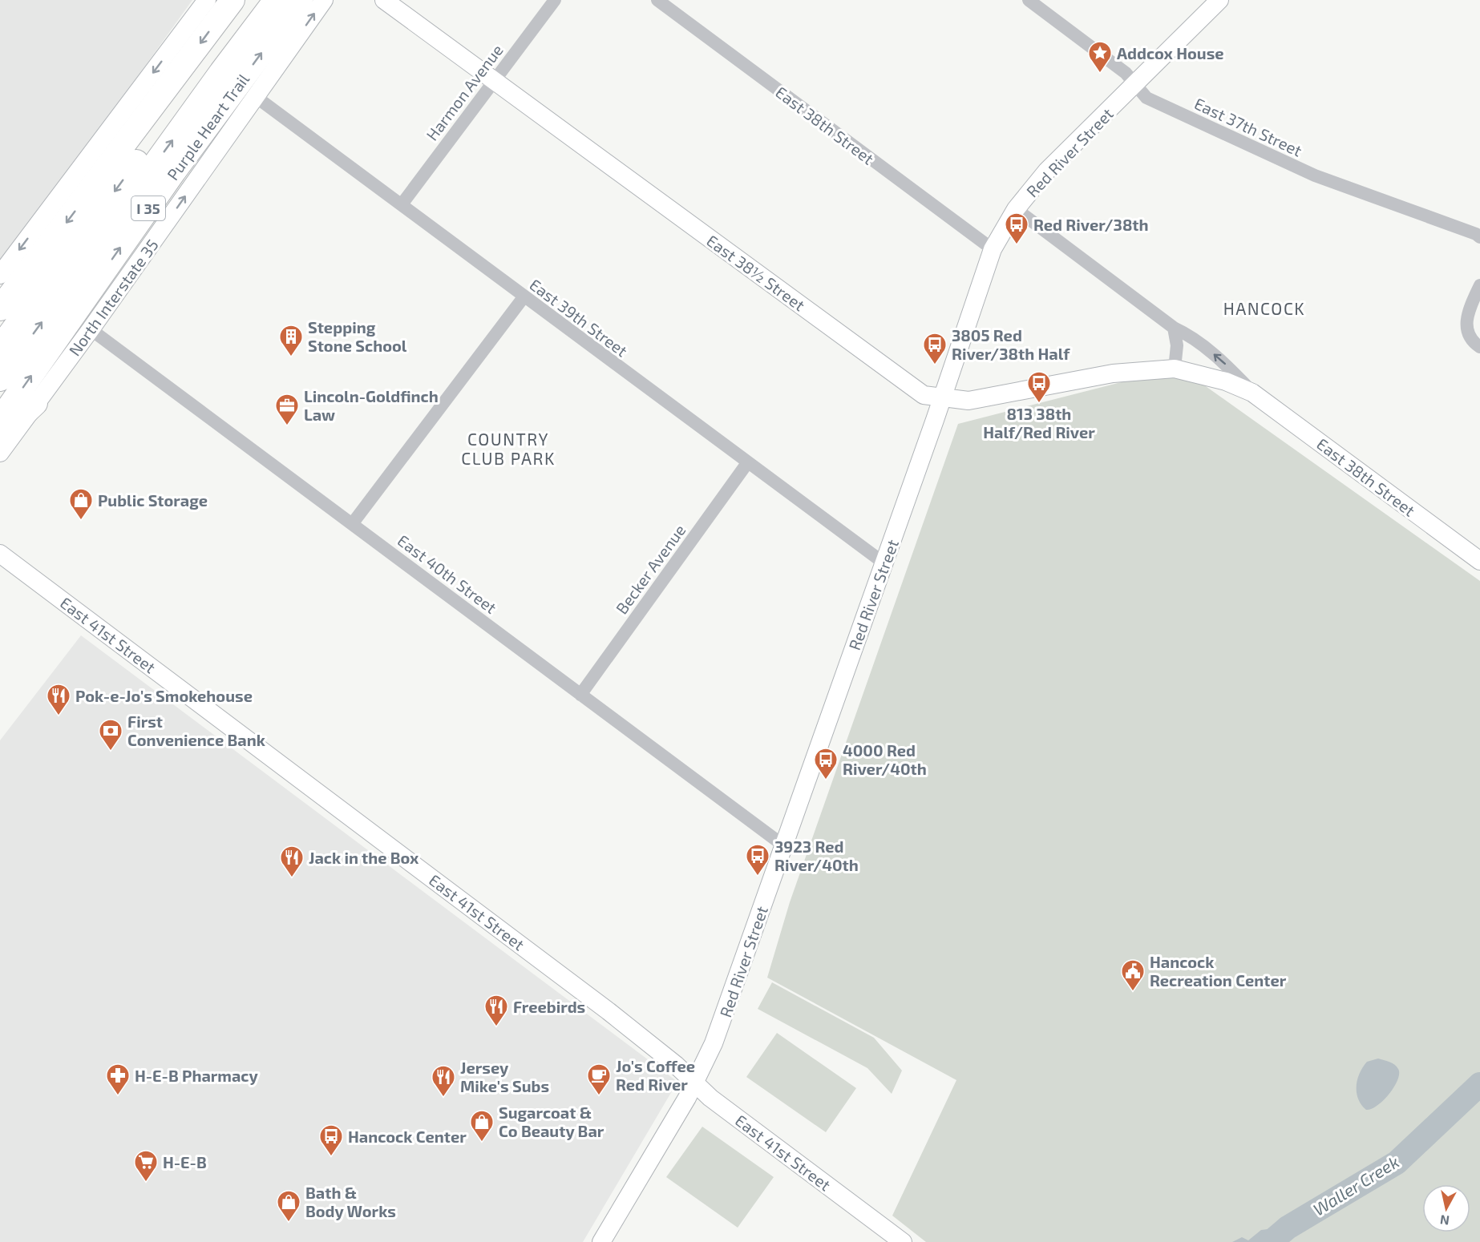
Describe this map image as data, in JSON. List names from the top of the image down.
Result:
{
  "streets": {
    "highway": ["Purple Heart Trail", "I 35"],
    "street": [
      "Harmon Avenue",
      "East 38th Street",
      "East 37th Street",
      "Red River Street",
      "East 38½ Street",
      "North Interstate 35",
      "East 39th Street",
      "Becker Avenue",
      "East 40th Street",
      "East 41st Street"
    ]
  },
  "crossings": [
    ["Harmon Avenue", "East 38½ Street"],
    ["Harmon Avenue", "East 39th Street"],
    ["East 38th Street", "Red River Street"],
    ["East 38th Street", "East 38½ Street"],
    ["East 37th Street", "Red River Street"],
    ["Red River Street", "East 38½ Street"],
    ["Red River Street", "East 39th Street"],
    ["Red River Street", "East 40th Street"],
    ["Red River Street", "East 41st Street"],
    ["North Interstate 35", "East 39th Street"],
    ["North Interstate 35", "East 40th Street"],
    ["East 39th Street", "Becker Avenue"],
    ["Becker Avenue", "East 40th Street"]
  ],
  "districts": ["HANCOCK", "COUNTRY CLUB PARK"],
  "water": ["Waller Creek"],
  "places": {
    "place": ["Addcox House"],
    "bus stop": [
      "Red River/38th",
      "3805 Red River/38th Half",
      "813 38th Half/Red River",
      "4000 Red River/40th",
      "3923 Red River/40th",
      "Hancock Center"
    ],
    "building": ["Stepping Stone School"],
    "office": ["Lincoln-Goldfinch Law"],
    "shop": ["Public Storage", "Sugarcoat & Co Beauty Bar", "Bath & Body Works"],
    "restaurant": [
      "Pok-e-Jo's Smokehouse",
      "Jack in the Box",
      "Freebirds",
      "Jersey Mike's Subs"
    ],
    "bank": ["First Convenience Bank"],
    "public building": ["Hancock Recreation Center"],
    "pharmacy": ["H-E-B Pharmacy"],
    "cafe": ["Jo's Coffee Red River"],
    "supermarket": ["H-E-B"]
  },
  "north": "bottom"
}
